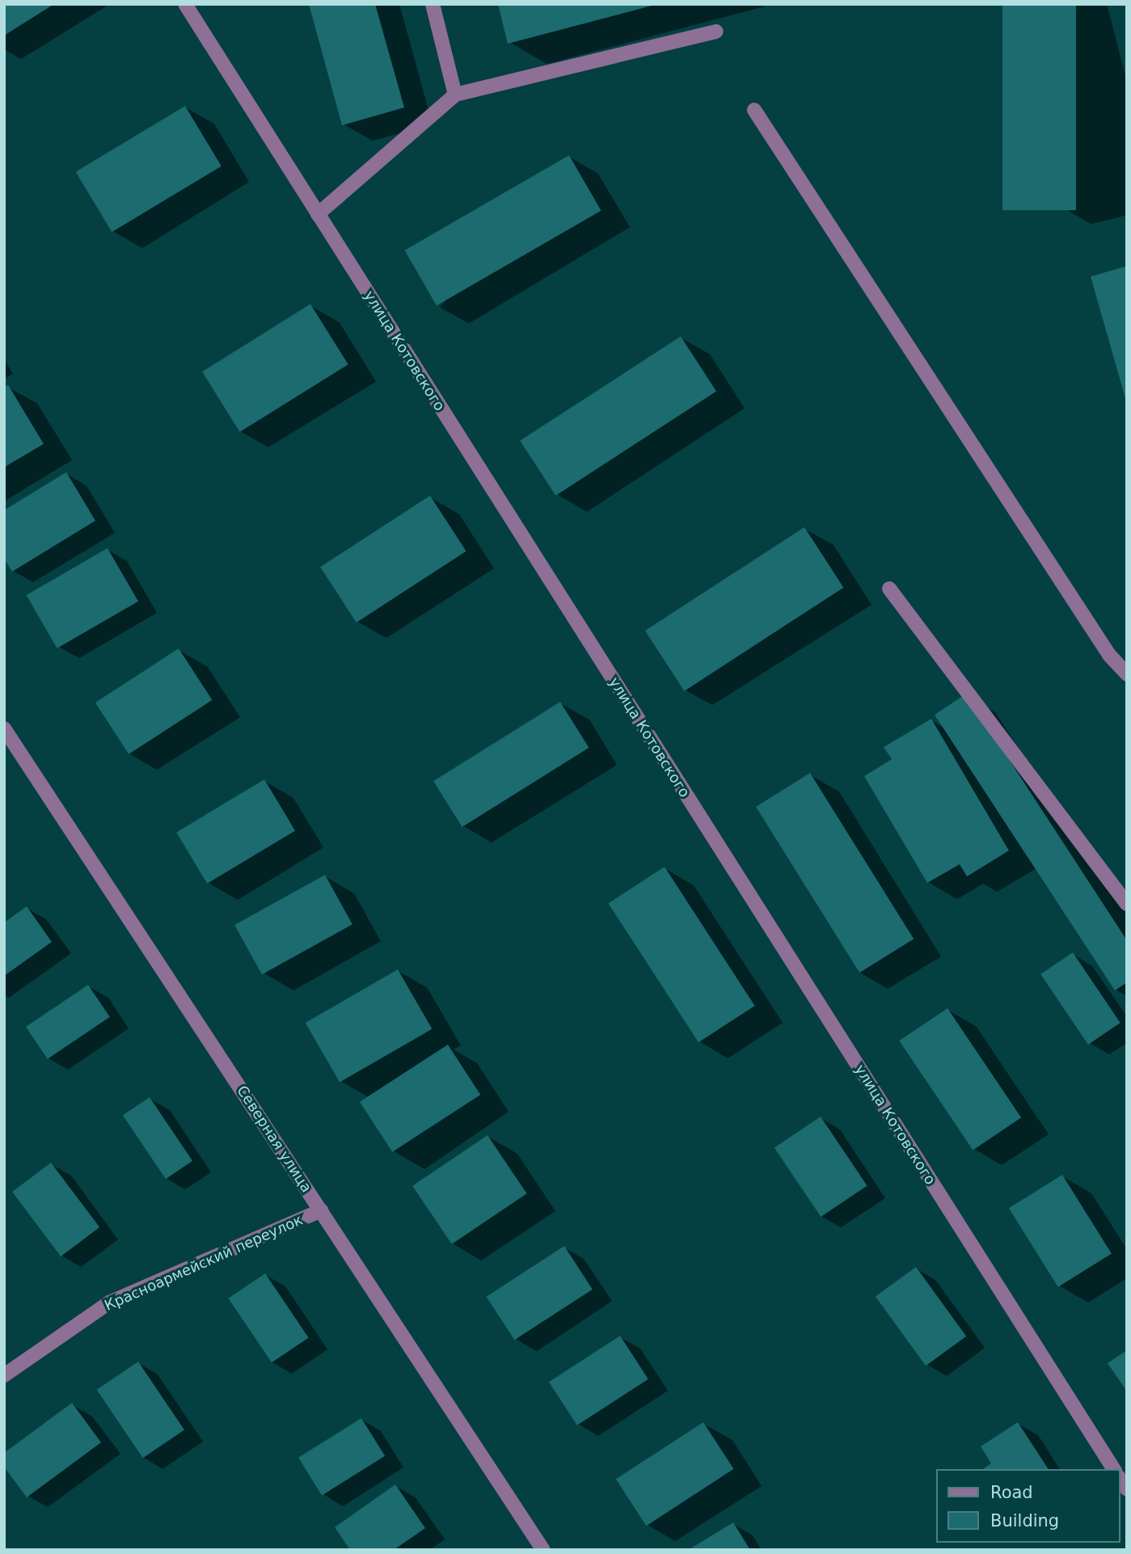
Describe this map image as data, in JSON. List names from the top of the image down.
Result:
{
  "streets": {
    "street": ["улица Котовского", "Северная улица", "Красноармейский переулок"]
  },
  "crossings": [
    ["Северная улица", "Красноармейский переулок"]
  ],
  "legend": ["Road", "Building"]
}
